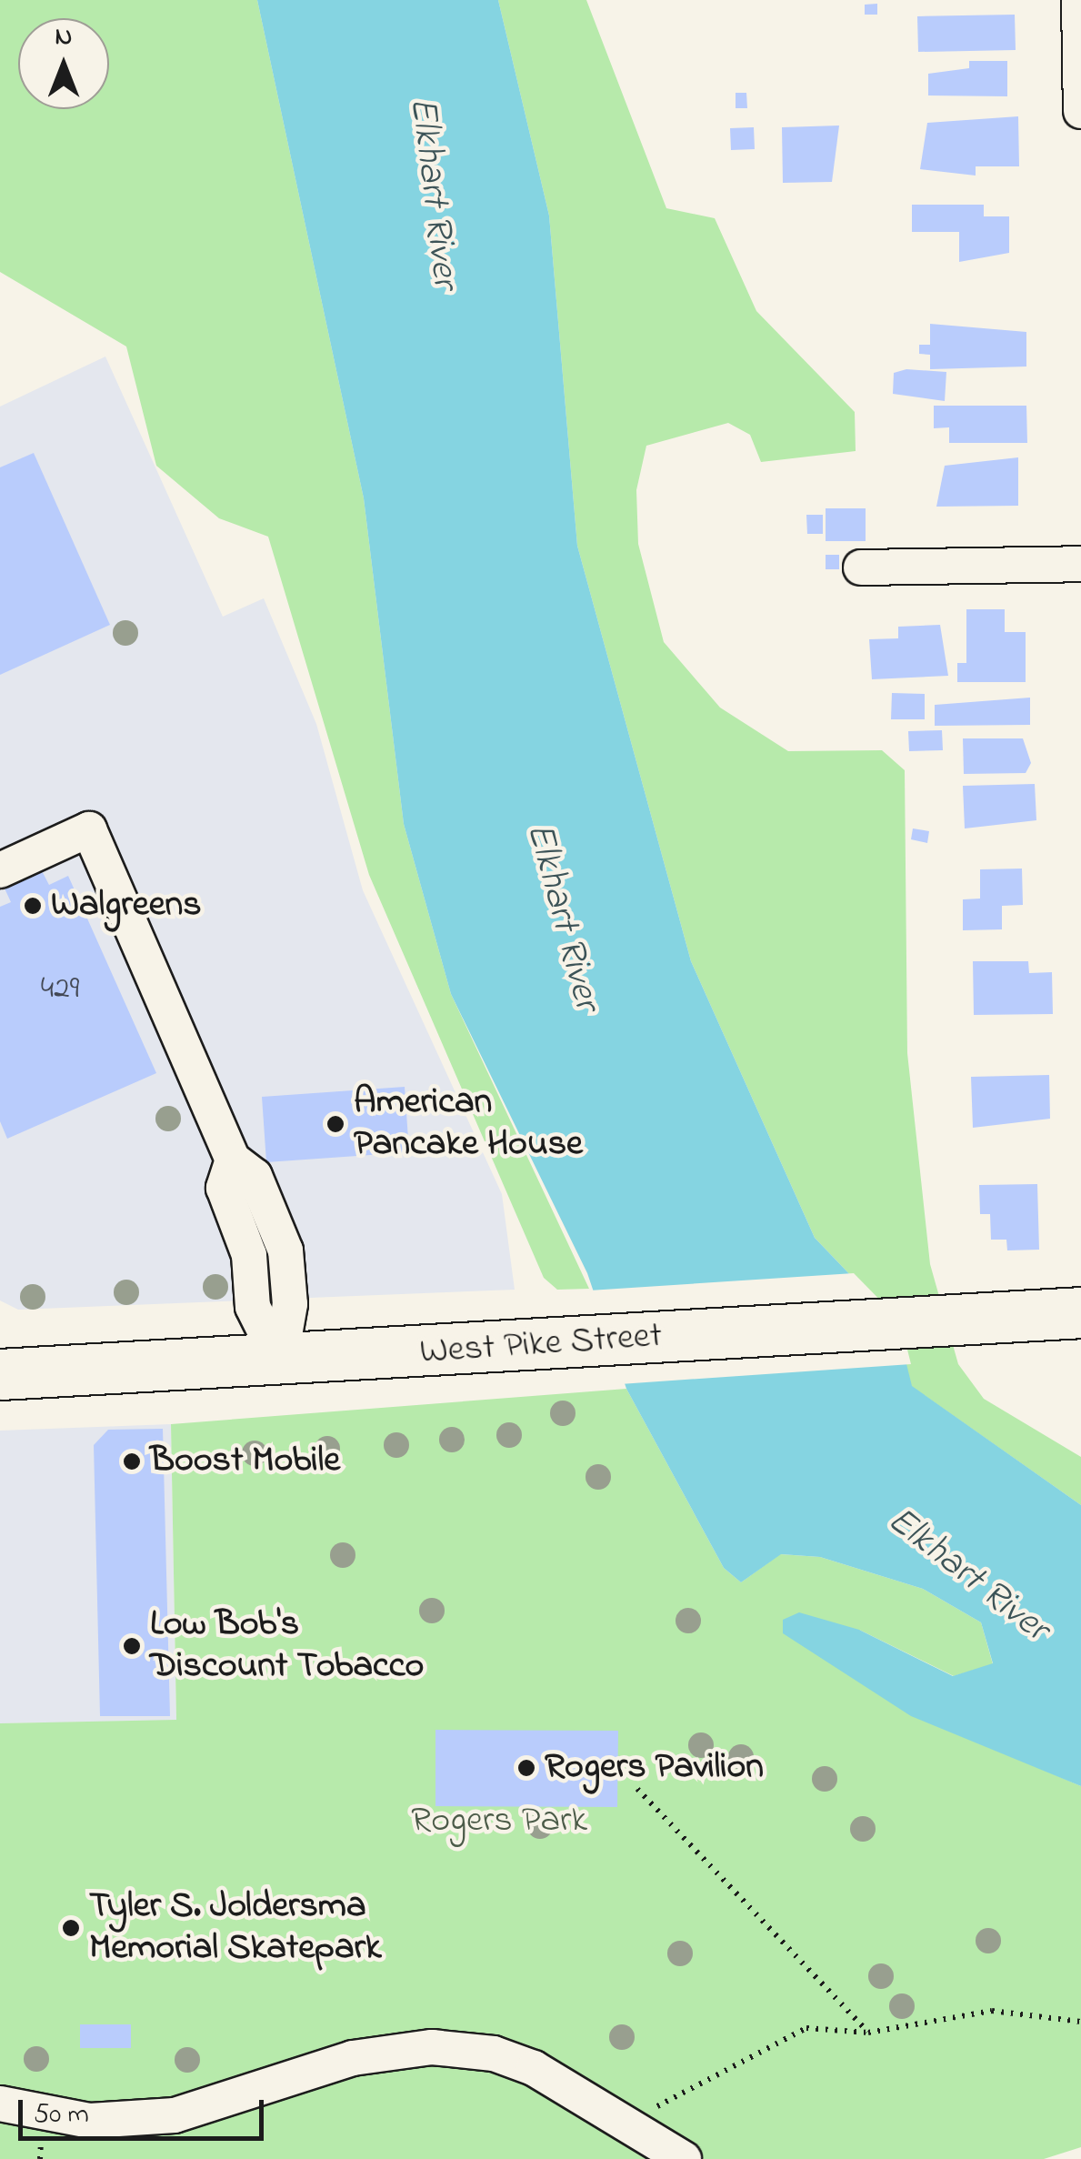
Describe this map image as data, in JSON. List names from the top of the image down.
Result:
{
  "streets": {
    "highway": ["West Pike Street"]
  },
  "water": ["Elkhart River"],
  "parks": ["Rogers Park"],
  "places": [
    "Walgreens",
    "American Pancake House",
    "Boost Mobile",
    "Low Bob's Discount Tobacco",
    "Rogers Pavilion",
    "Tyler S. Joldersma Memorial Skatepark"
  ],
  "house_numbers": ["429"],
  "scale_bar": "50 m",
  "north": "top"
}
